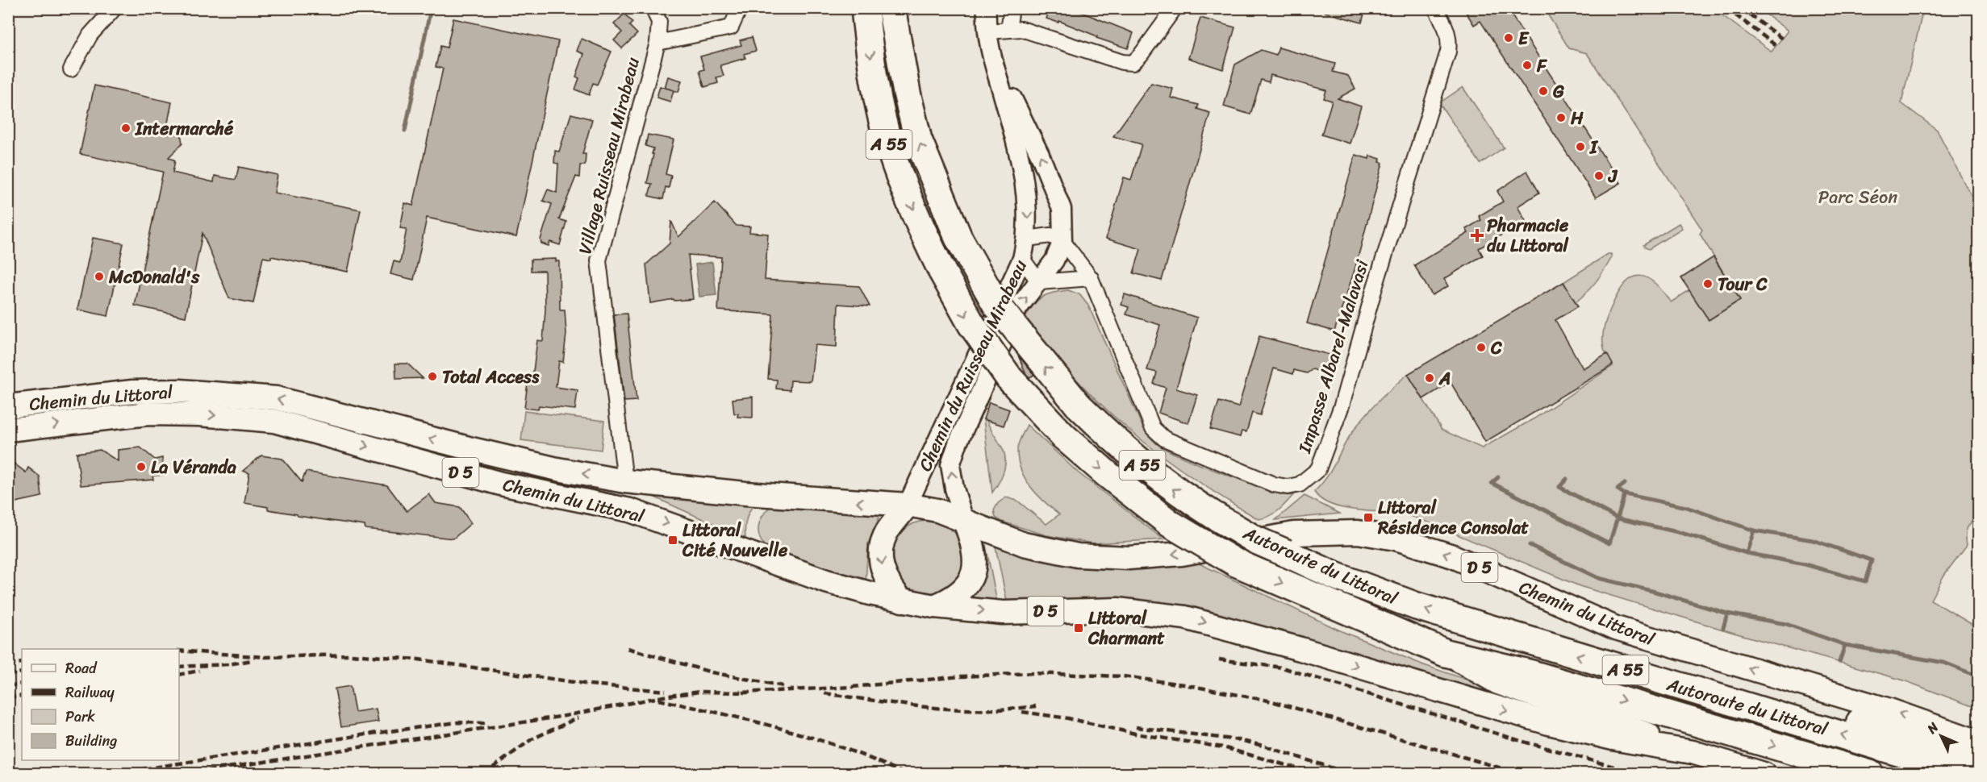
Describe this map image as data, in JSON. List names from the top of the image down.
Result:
{
  "streets": {
    "highway": ["A 55", "Autoroute du Littoral"],
    "main road": ["Chemin du Littoral", "D 5"],
    "street": ["Village Ruisseau Mirabeau", "Impasse Albarel-Malavasi", "Chemin du Ruisseau Mirabeau"]
  },
  "crossings": [
    ["Village Ruisseau Mirabeau", "Chemin du Littoral"],
    ["Impasse Albarel-Malavasi", "Chemin du Ruisseau Mirabeau"],
    ["Chemin du Ruisseau Mirabeau", "Chemin du Littoral"],
    ["Chemin du Ruisseau Mirabeau", "D 5"],
    ["Chemin du Littoral", "D 5"]
  ],
  "parks": ["Parc Séon"],
  "places": {
    "other": [
      "E",
      "F",
      "G",
      "H",
      "Intermarché",
      "I",
      "J",
      "McDonald's",
      "Tour C",
      "C",
      "Total Access",
      "A",
      "La Véranda"
    ],
    "health": ["Pharmacie du Littoral"],
    "transit": ["Littoral Résidence Consolat", "Littoral Cité Nouvelle", "Littoral Charmant"]
  },
  "legend": [
    "Road",
    "Railway",
    "Park",
    "Building"
  ],
  "north": "top left"
}
